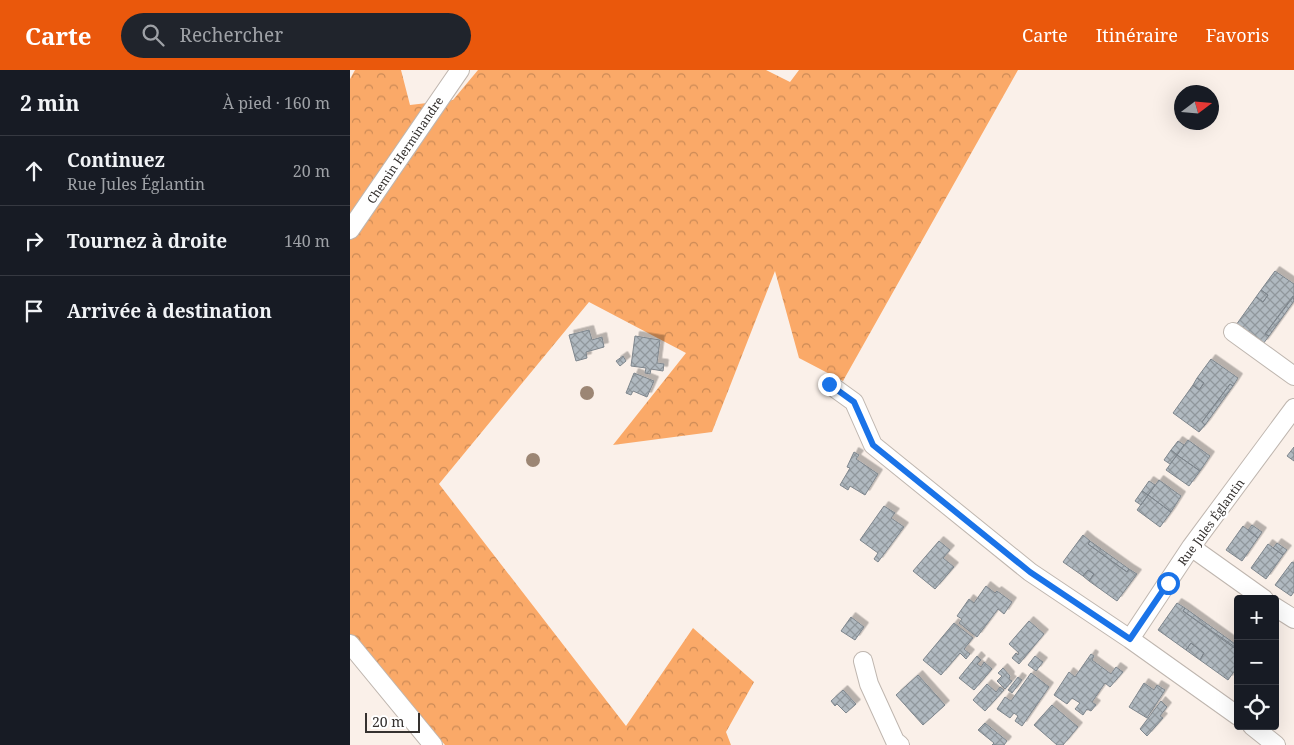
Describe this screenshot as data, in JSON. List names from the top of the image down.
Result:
{
  "streets": {
    "street": ["Chemin Herminandre", "Rue Jules Églantin"]
  },
  "scale_bar": "20 m",
  "north": "right",
  "page": {
    "header": "Carte",
    "search": "Rechercher",
    "nav": ["Carte", "Itinéraire", "Favoris"],
    "heading": ["2 min", "À pied · 160 m"],
    "list": [
      ["Continuez", "Rue Jules Églantin", "20 m"],
      ["Tournez à droite", "140 m"],
      "Arrivée à destination"
    ],
    "map_buttons": ["+", "−"],
    "scale": "20 m"
  }
}
